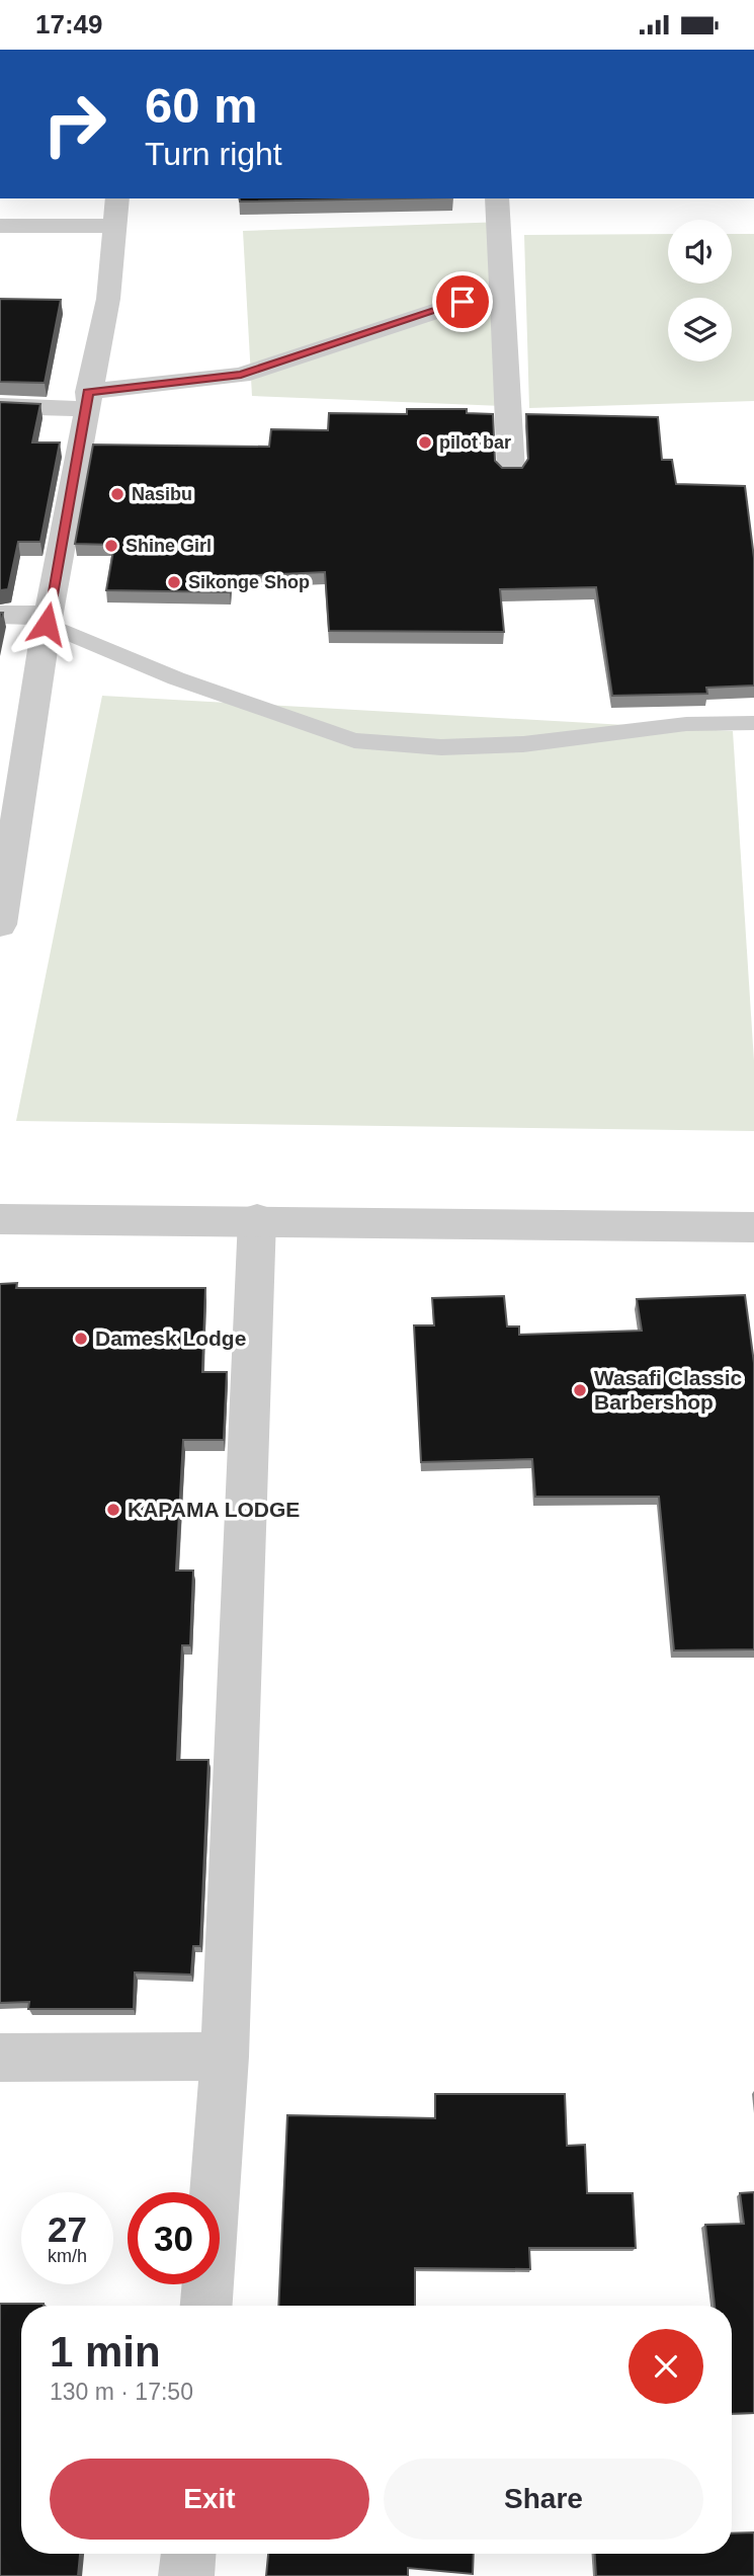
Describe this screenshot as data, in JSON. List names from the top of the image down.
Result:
{
  "places": [
    "pilot bar",
    "Nasibu",
    "Shine Girl",
    "Sikonge Shop",
    "Damesk Lodge",
    "Wasafi Classic Barbershop",
    "KAPAMA LODGE"
  ],
  "page": {
    "status": "17:49",
    "turn": ["60 m", "Turn right"],
    "speed": "27 km/h",
    "limit": "30",
    "heading": ["1 min", "130 m · 17:50"],
    "buttons": ["Exit", "Share"]
  }
}
